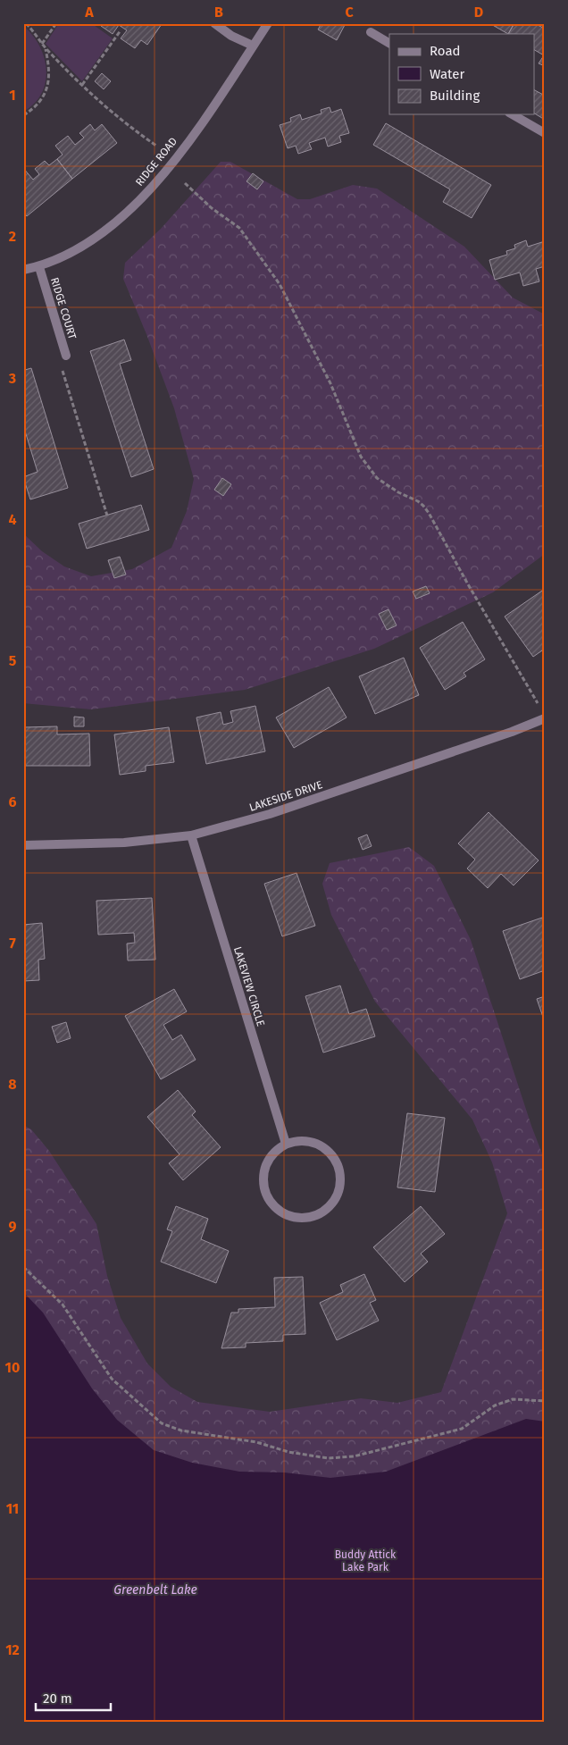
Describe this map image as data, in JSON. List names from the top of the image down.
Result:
{
  "streets": {
    "street": [
      "RIDGE ROAD",
      "RIDGE COURT",
      "LAKESIDE DRIVE",
      "LAKEVIEW CIRCLE"
    ]
  },
  "crossings": [
    ["RIDGE ROAD", "RIDGE COURT"],
    ["LAKESIDE DRIVE", "LAKEVIEW CIRCLE"]
  ],
  "water": ["Greenbelt Lake"],
  "parks": ["Buddy Attick Lake Park"],
  "legend": ["Road", "Water", "Building"],
  "scale_bar": "20 m",
  "grid": {
    "columns": [
      "A",
      "B",
      "C",
      "D"
    ],
    "rows": [
      "1",
      "2",
      "3",
      "4",
      "5",
      "6",
      "7",
      "8",
      "9",
      "10",
      "11",
      "12"
    ]
  }
}
